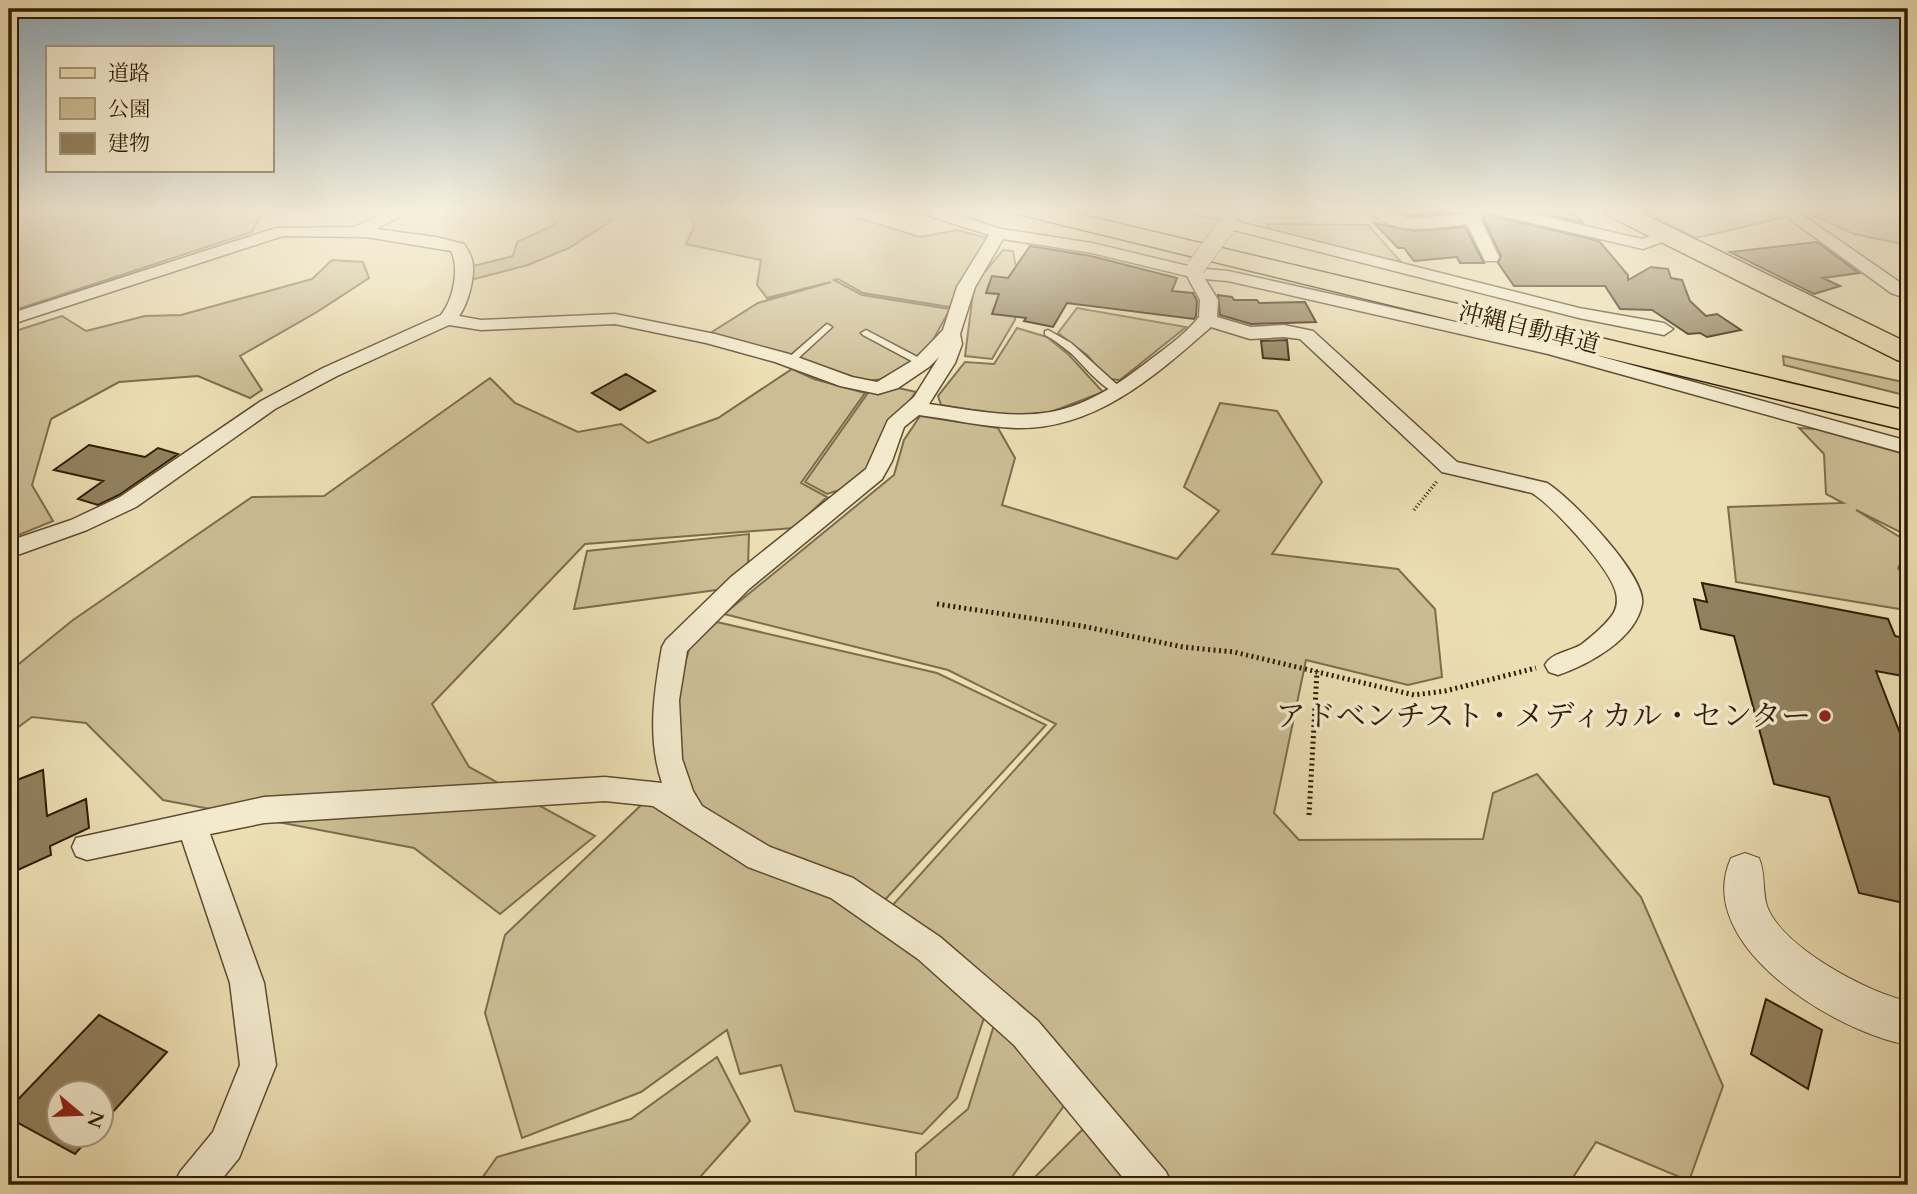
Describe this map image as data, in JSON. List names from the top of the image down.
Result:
{
  "streets": {
    "main road": ["沖縄自動車道"]
  },
  "places": ["アドベンチスト・メディカル・センター"],
  "legend": ["道路", "公園", "建物"],
  "north": "right"
}
